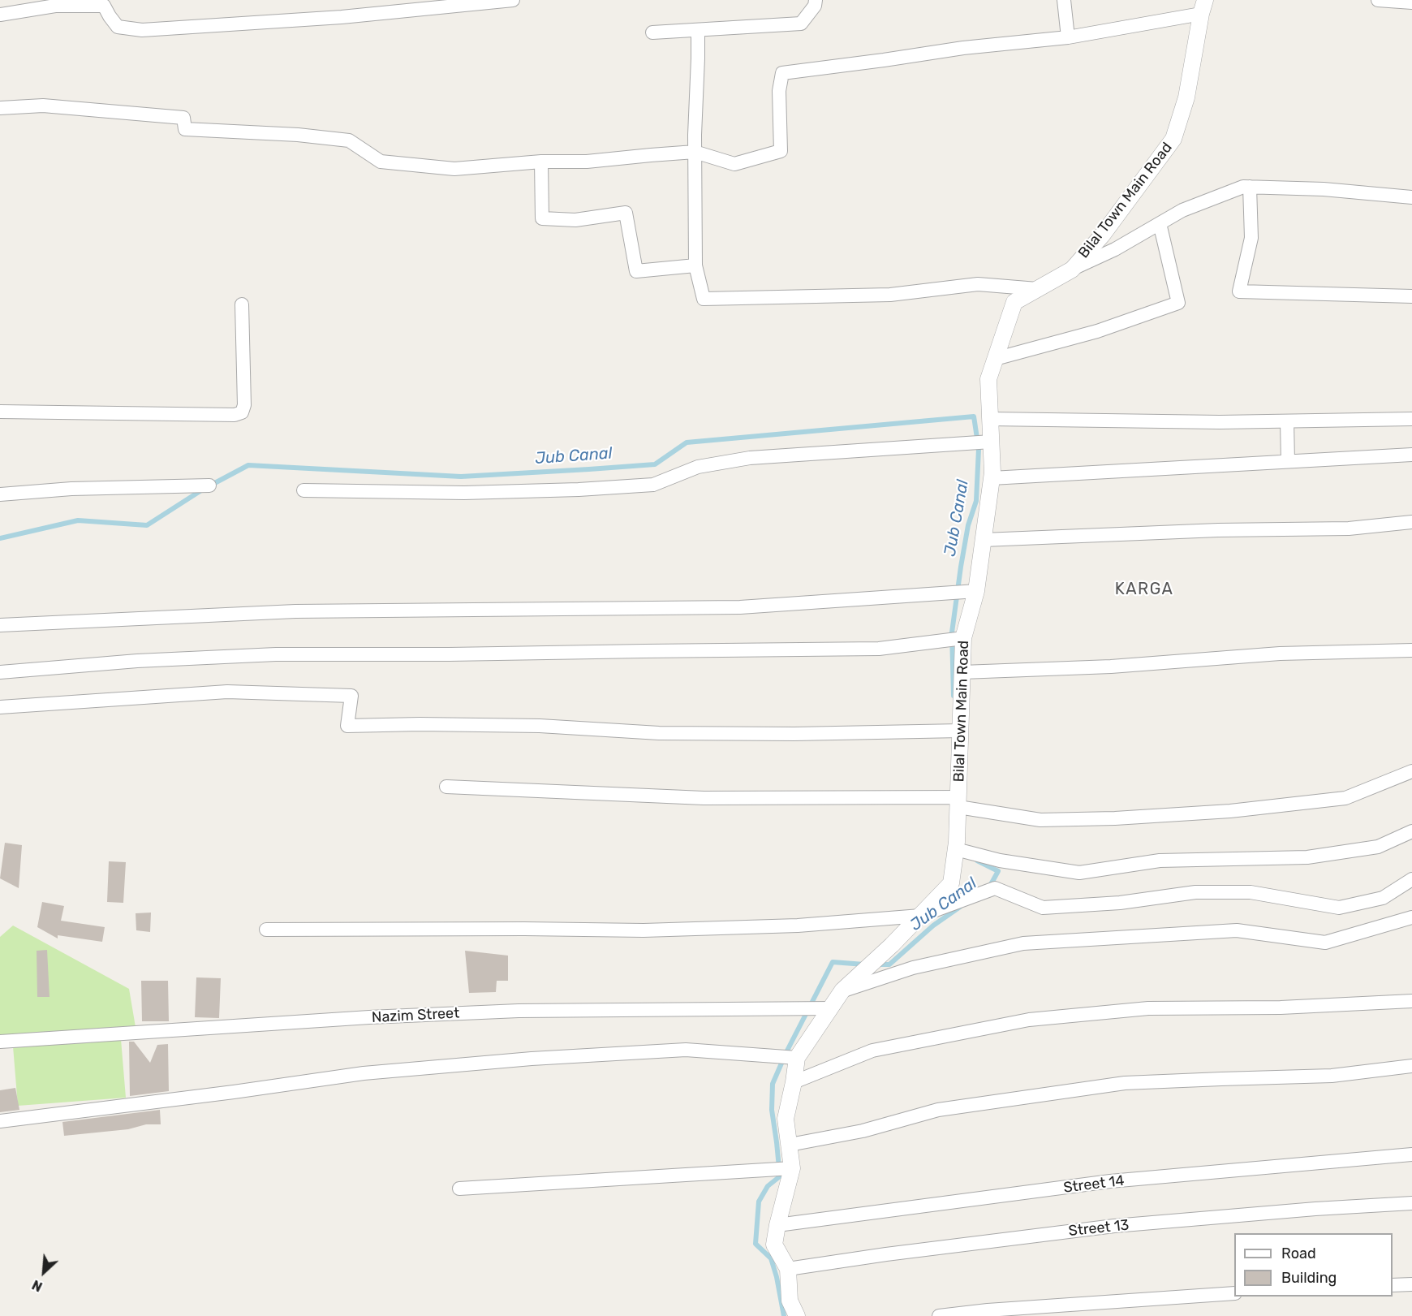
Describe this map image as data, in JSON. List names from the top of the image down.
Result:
{
  "streets": {
    "street": [
      "Bilal Town Main Road",
      "Nazim Street",
      "Street 14",
      "Street 13"
    ]
  },
  "crossings": [
    ["Bilal Town Main Road", "Nazim Street"],
    ["Bilal Town Main Road", "Street 14"],
    ["Bilal Town Main Road", "Street 13"]
  ],
  "districts": ["KARGA"],
  "water": ["Jub Canal"],
  "legend": ["Road", "Building"],
  "north": "bottom left"
}
